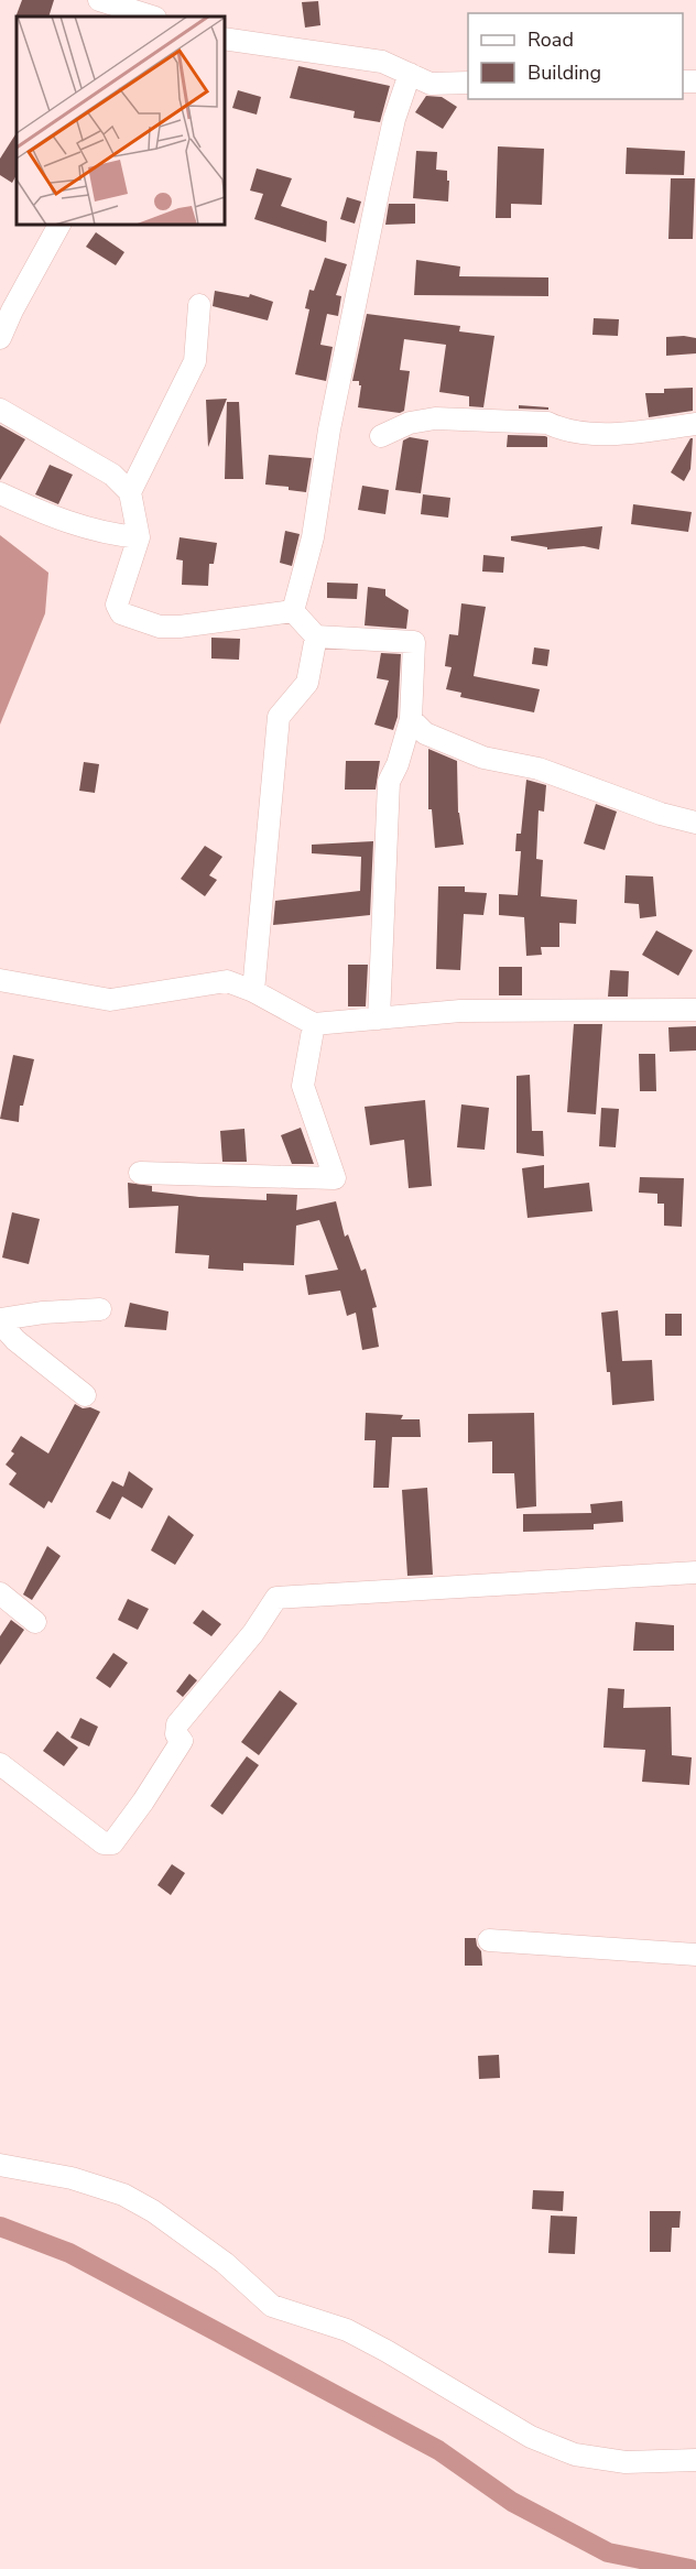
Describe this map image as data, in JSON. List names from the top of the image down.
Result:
{
  "legend": ["Road", "Building"]
}
